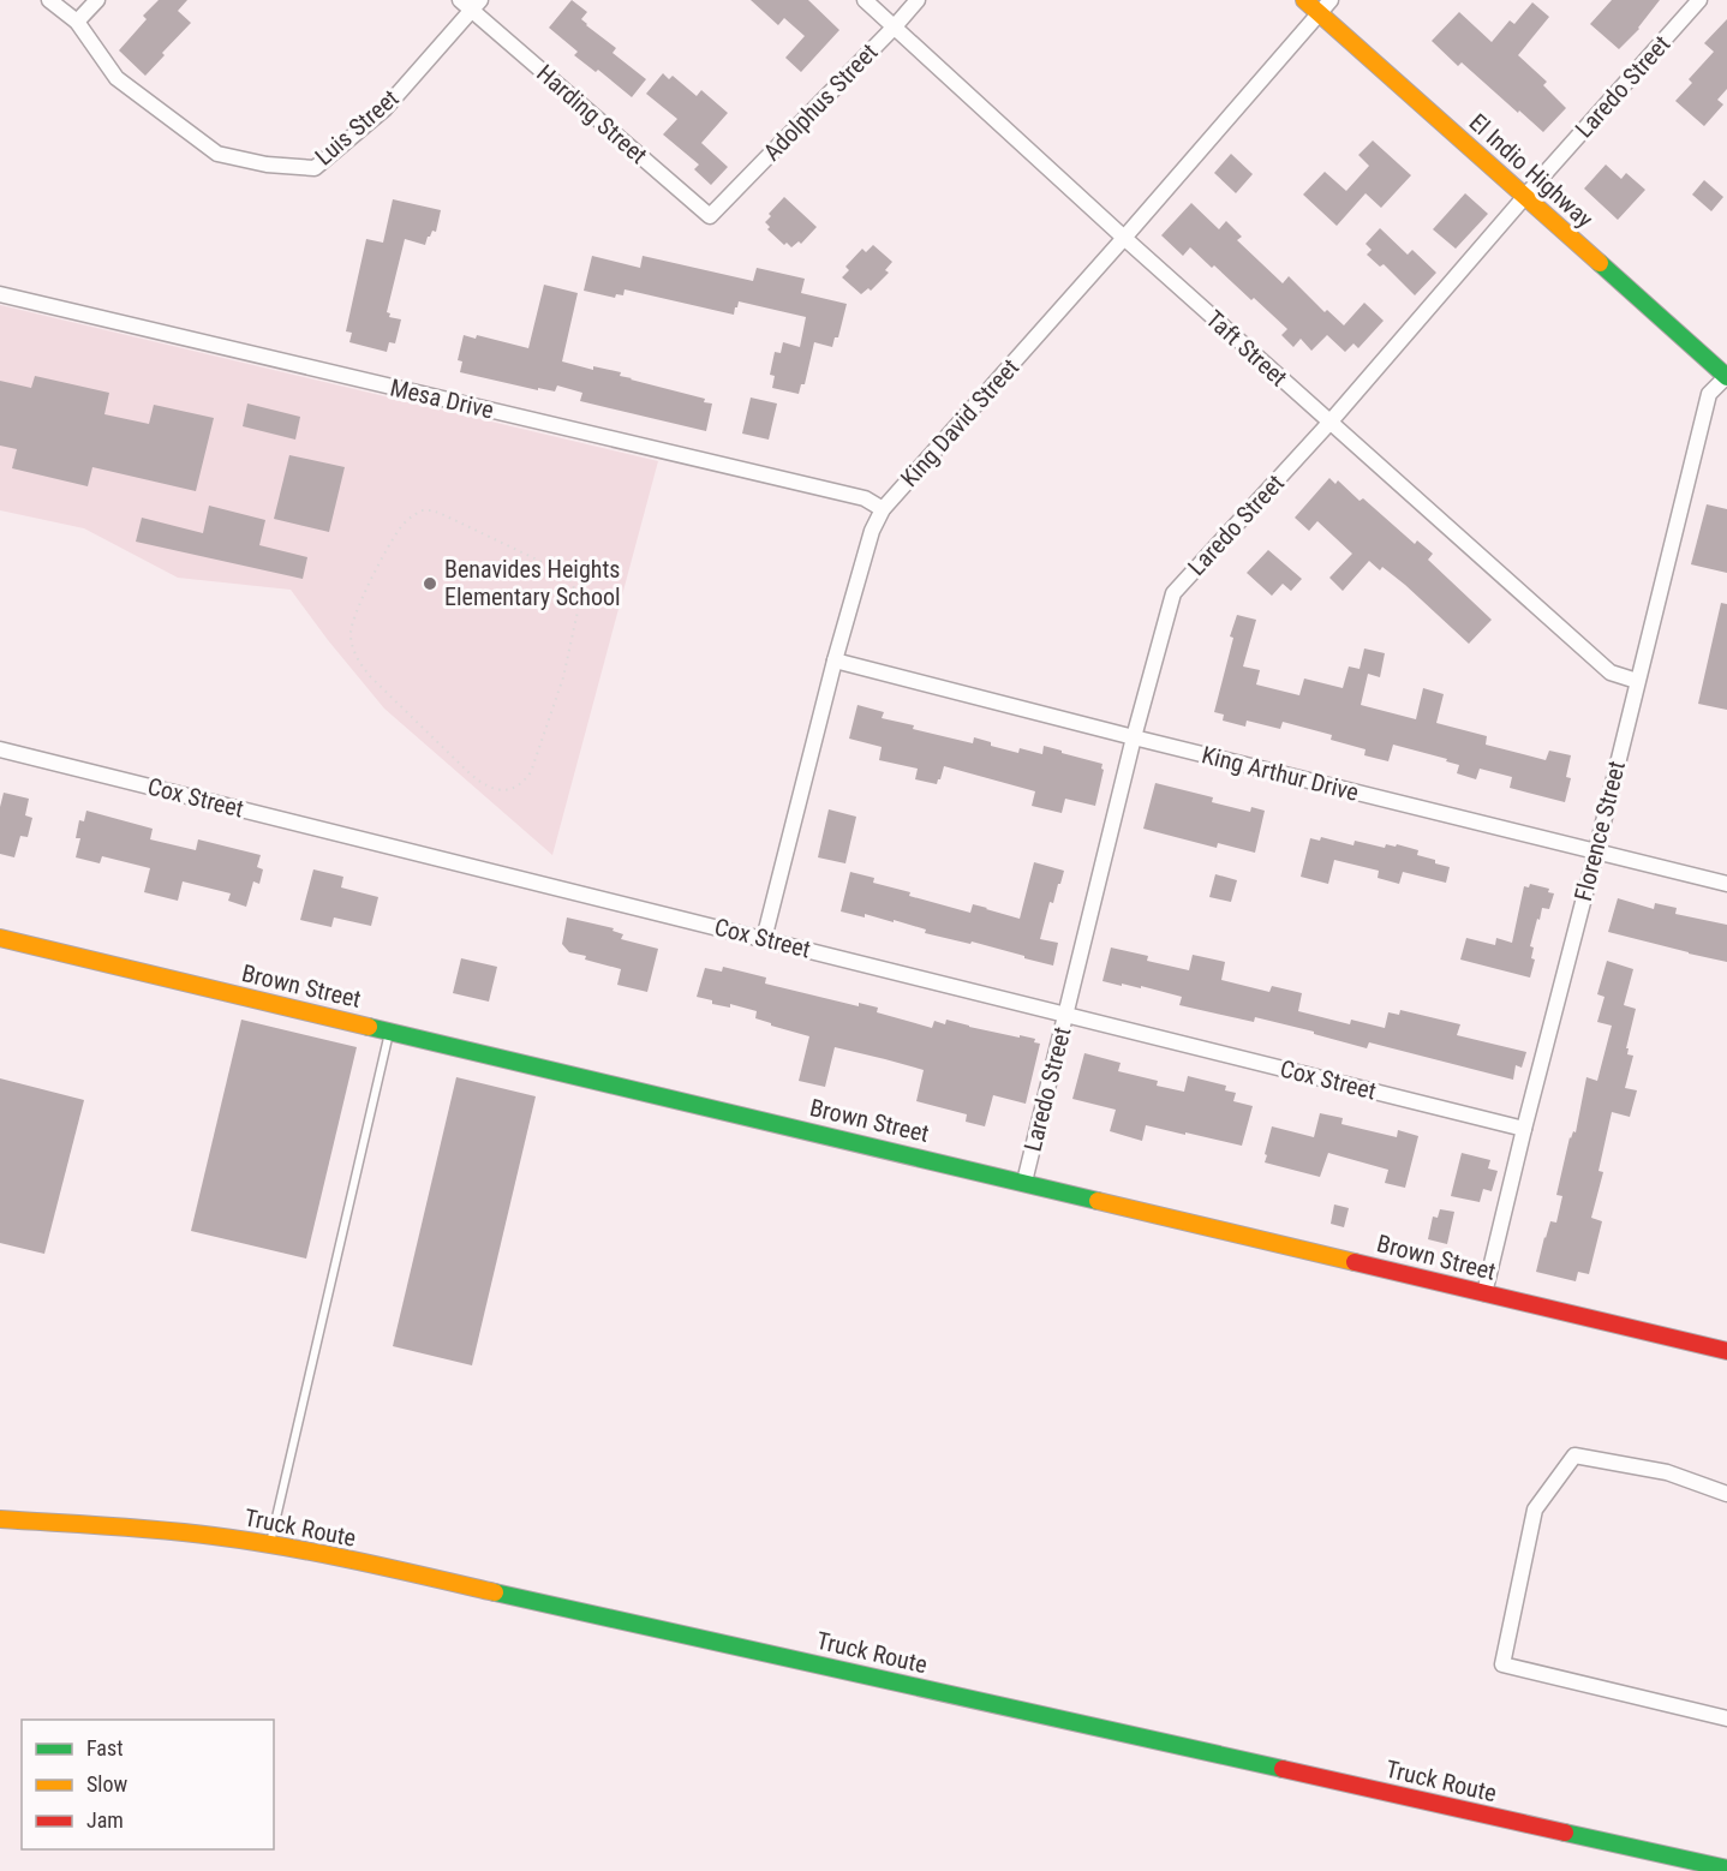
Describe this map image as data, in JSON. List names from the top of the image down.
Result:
{
  "streets": {
    "street": [
      "Laredo Street",
      "Adolphus Street",
      "Harding Street",
      "Luis Street",
      "El Indio Highway",
      "Taft Street",
      "Mesa Drive",
      "King David Street",
      "King Arthur Drive",
      "Cox Street",
      "Florence Street",
      "Brown Street",
      "Truck Route"
    ]
  },
  "crossings": [
    ["Laredo Street", "El Indio Highway"],
    ["Laredo Street", "Taft Street"],
    ["Laredo Street", "King Arthur Drive"],
    ["Laredo Street", "Cox Street"],
    ["Laredo Street", "Brown Street"],
    ["Adolphus Street", "Harding Street"],
    ["Adolphus Street", "Taft Street"],
    ["Harding Street", "Luis Street"],
    ["El Indio Highway", "King David Street"],
    ["El Indio Highway", "Florence Street"],
    ["Taft Street", "King David Street"],
    ["Taft Street", "Florence Street"],
    ["Mesa Drive", "King David Street"],
    ["King David Street", "King Arthur Drive"],
    ["King David Street", "Cox Street"],
    ["King Arthur Drive", "Florence Street"],
    ["Cox Street", "Florence Street"],
    ["Florence Street", "Brown Street"]
  ],
  "places": ["Benavides Heights Elementary School"],
  "legend": ["Fast", "Slow", "Jam"]
}
